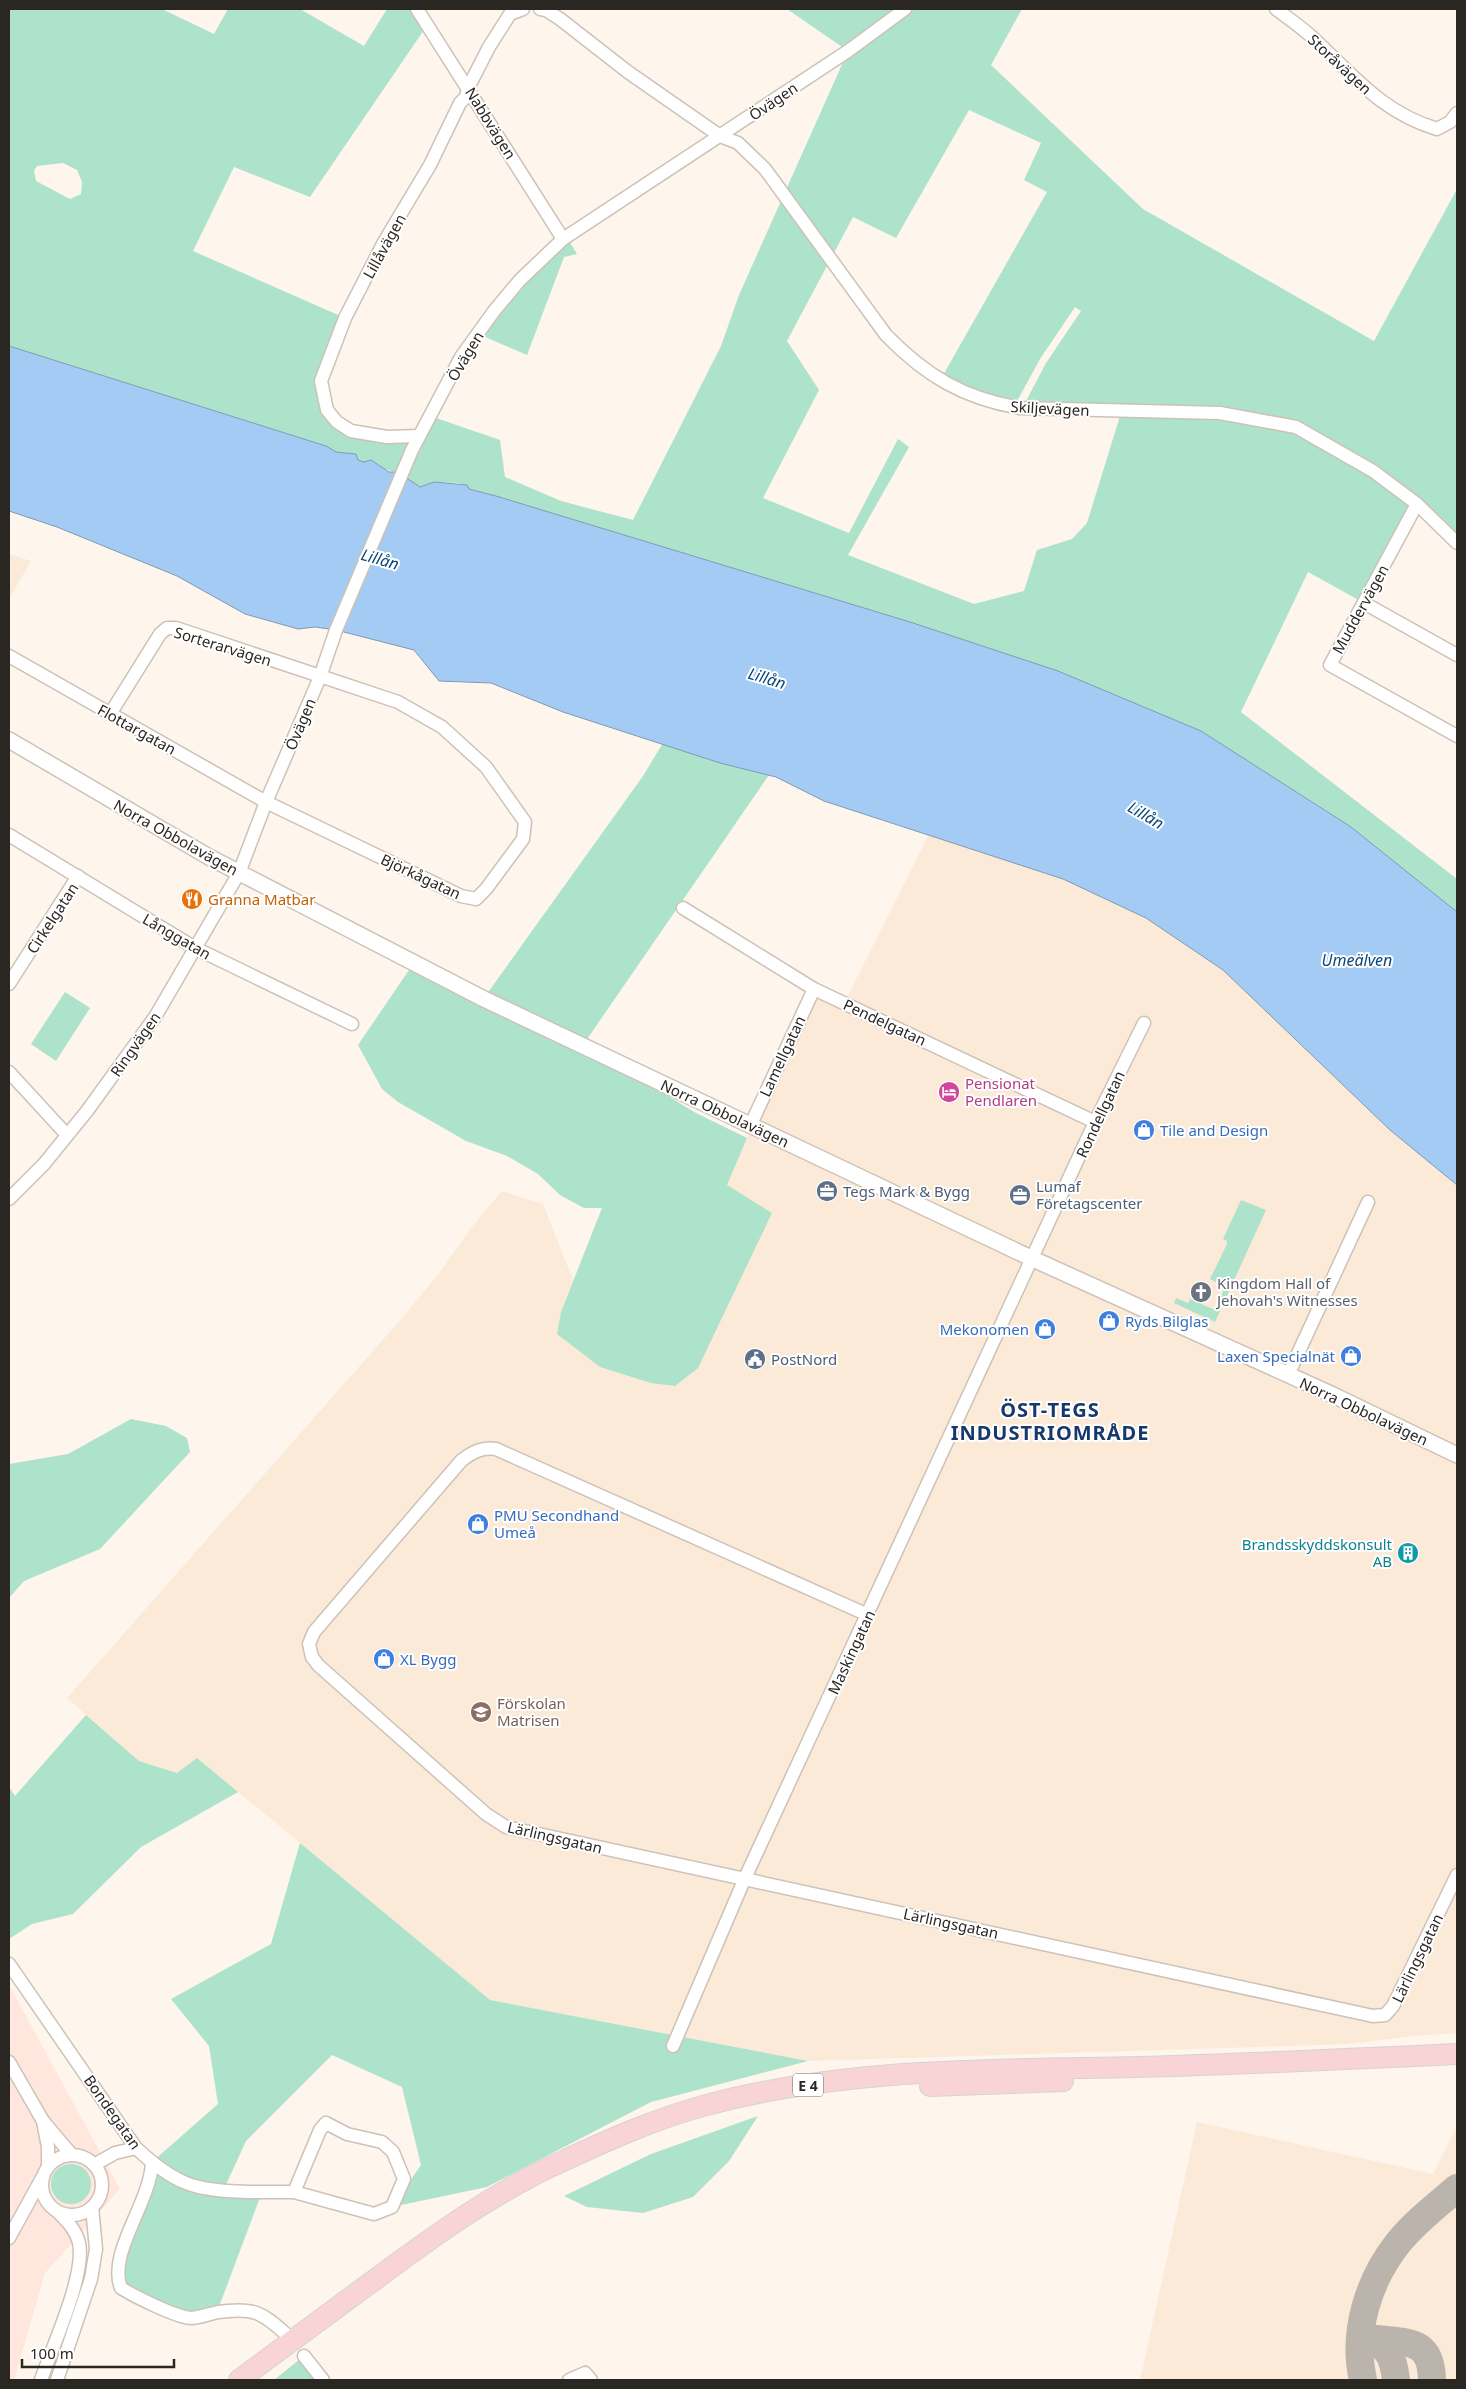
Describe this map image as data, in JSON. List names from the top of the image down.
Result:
{
  "streets": {
    "highway": ["E 4"],
    "street": [
      "Storåvägen",
      "Övägen",
      "Nabbvägen",
      "Lillåvägen",
      "Skiljevägen",
      "Muddervägen",
      "Sorterarvägen",
      "Flottargatan",
      "Norra Obbolavägen",
      "Björkågatan",
      "Cirkelgatan",
      "Långgatan",
      "Pendelgatan",
      "Ringvägen",
      "Lamellgatan",
      "Rondellgatan",
      "Maskingatan",
      "Lärlingsgatan",
      "Bondegatan"
    ]
  },
  "crossings": [
    ["Övägen", "Nabbvägen"],
    ["Övägen", "Lillåvägen"],
    ["Övägen", "Skiljevägen"],
    ["Övägen", "Sorterarvägen"],
    ["Övägen", "Flottargatan"],
    ["Övägen", "Norra Obbolavägen"],
    ["Övägen", "Björkågatan"],
    ["Övägen", "Ringvägen"],
    ["Nabbvägen", "Lillåvägen"],
    ["Skiljevägen", "Muddervägen"],
    ["Sorterarvägen", "Flottargatan"],
    ["Sorterarvägen", "Björkågatan"],
    ["Flottargatan", "Björkågatan"],
    ["Norra Obbolavägen", "Ringvägen"],
    ["Norra Obbolavägen", "Lamellgatan"],
    ["Norra Obbolavägen", "Rondellgatan"],
    ["Norra Obbolavägen", "Maskingatan"],
    ["Cirkelgatan", "Långgatan"],
    ["Långgatan", "Ringvägen"],
    ["Pendelgatan", "Lamellgatan"],
    ["Pendelgatan", "Rondellgatan"],
    ["Rondellgatan", "Maskingatan"],
    ["Maskingatan", "Lärlingsgatan"]
  ],
  "districts": ["ÖST-TEGS INDUSTRIOMRÅDE"],
  "water": ["Lillån", "Umeälven"],
  "places": {
    "restaurant": ["Granna Matbar"],
    "hotel": ["Pensionat Pendlaren"],
    "shop": [
      "Tile and Design",
      "Ryds Bilglas",
      "Mekonomen",
      "Laxen Specialnät",
      "PMU Secondhand Umeå",
      "XL Bygg"
    ],
    "office": ["Tegs Mark & Bygg", "Lumaf Företagscenter"],
    "church": ["Kingdom Hall of Jehovah's Witnesses"],
    "public building": ["PostNord"],
    "building": ["Brandsskyddskonsult AB"],
    "school or university": ["Förskolan Matrisen"]
  },
  "scale_bar": "100 m"
}
